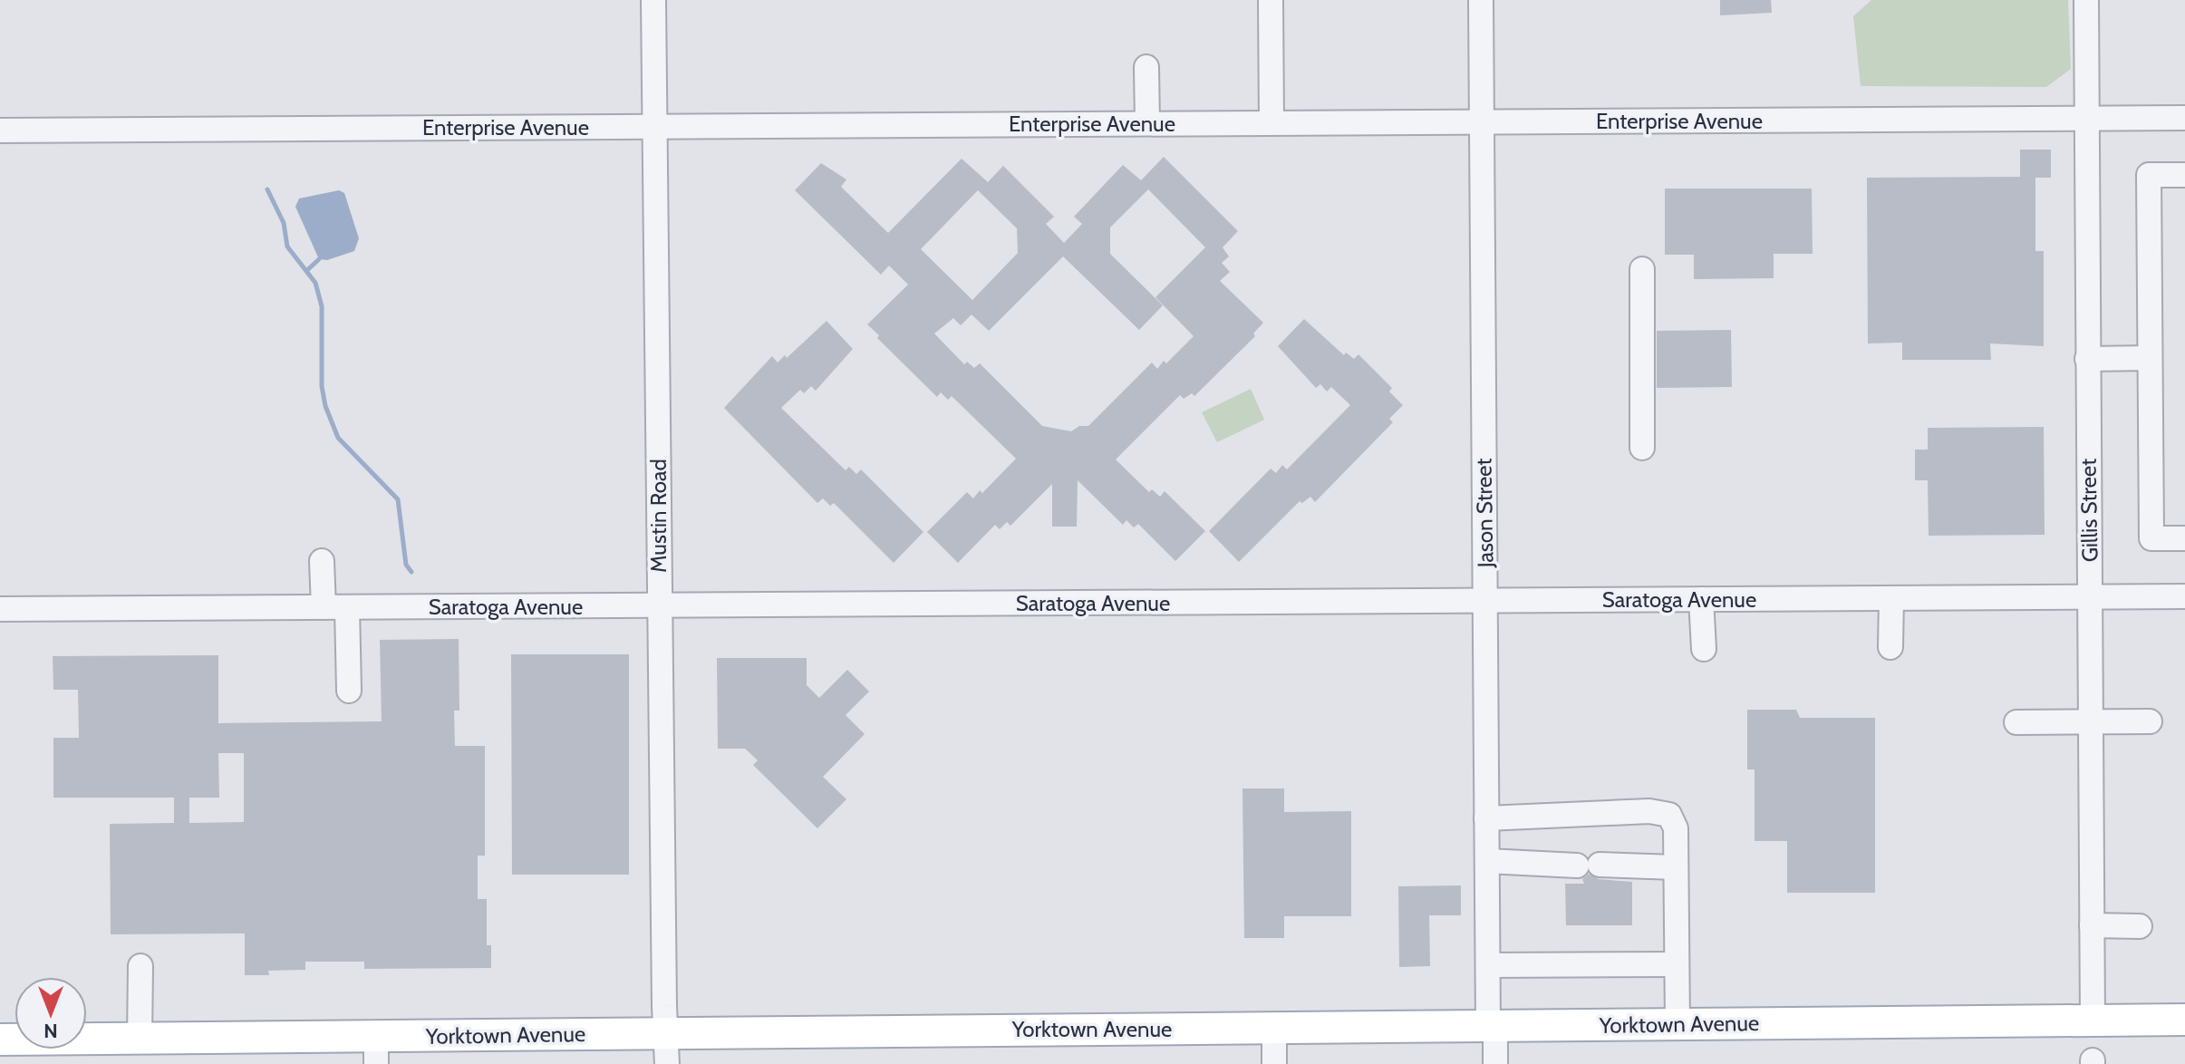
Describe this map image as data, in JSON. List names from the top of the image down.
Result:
{
  "streets": {
    "main road": ["Yorktown Avenue"],
    "street": [
      "Enterprise Avenue",
      "Gillis Street",
      "Jason Street",
      "Mustin Road",
      "Saratoga Avenue"
    ]
  },
  "crossings": [
    ["Enterprise Avenue", "Gillis Street"],
    ["Enterprise Avenue", "Jason Street"],
    ["Enterprise Avenue", "Mustin Road"],
    ["Gillis Street", "Saratoga Avenue"],
    ["Gillis Street", "Yorktown Avenue"],
    ["Jason Street", "Saratoga Avenue"],
    ["Jason Street", "Yorktown Avenue"],
    ["Mustin Road", "Saratoga Avenue"],
    ["Mustin Road", "Yorktown Avenue"]
  ],
  "north": "bottom"
}
